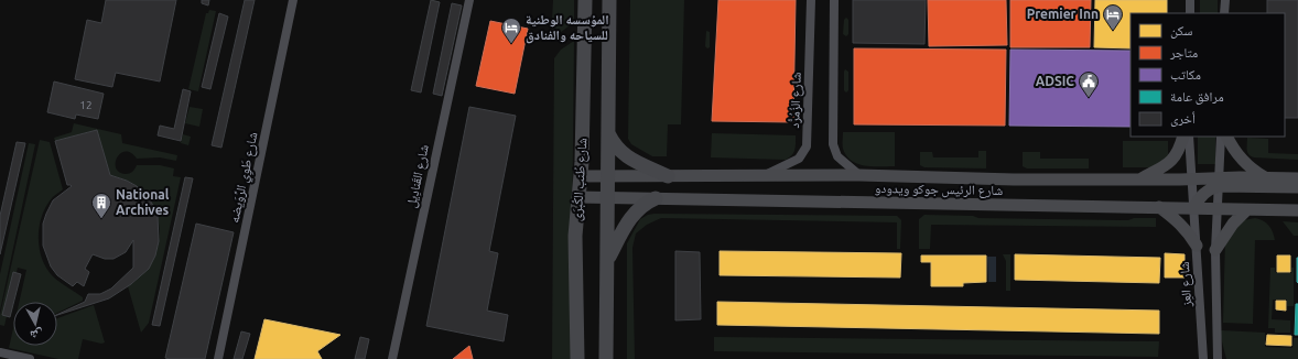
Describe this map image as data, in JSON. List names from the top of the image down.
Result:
{
  "streets": {
    "main road": ["شارع طُنب الكُبرَى"],
    "street": [
      "شارع الزُمُرُّد",
      "شارع القَنادِيل",
      "شارع طَوِي الرِّوَيضه",
      "شارع الرئيس جوكو ويدودو",
      "شارع العِز"
    ]
  },
  "crossings": [
    ["شارع الزُمُرُّد", "شارع الرئيس جوكو ويدودو"],
    ["شارع طُنب الكُبرَى", "شارع الرئيس جوكو ويدودو"],
    ["شارع الرئيس جوكو ويدودو", "شارع العِز"]
  ],
  "places": {
    "hotel": ["Premier Inn", "المؤسسه الوطنية للسياحه والفنادق"],
    "public building": ["ADSIC"],
    "building": ["National Archives"]
  },
  "house_numbers": ["12"],
  "legend": [
    "سكن",
    "متاجر",
    "مكاتب",
    "مرافق عامة",
    "أخرى"
  ],
  "north": "bottom"
}
